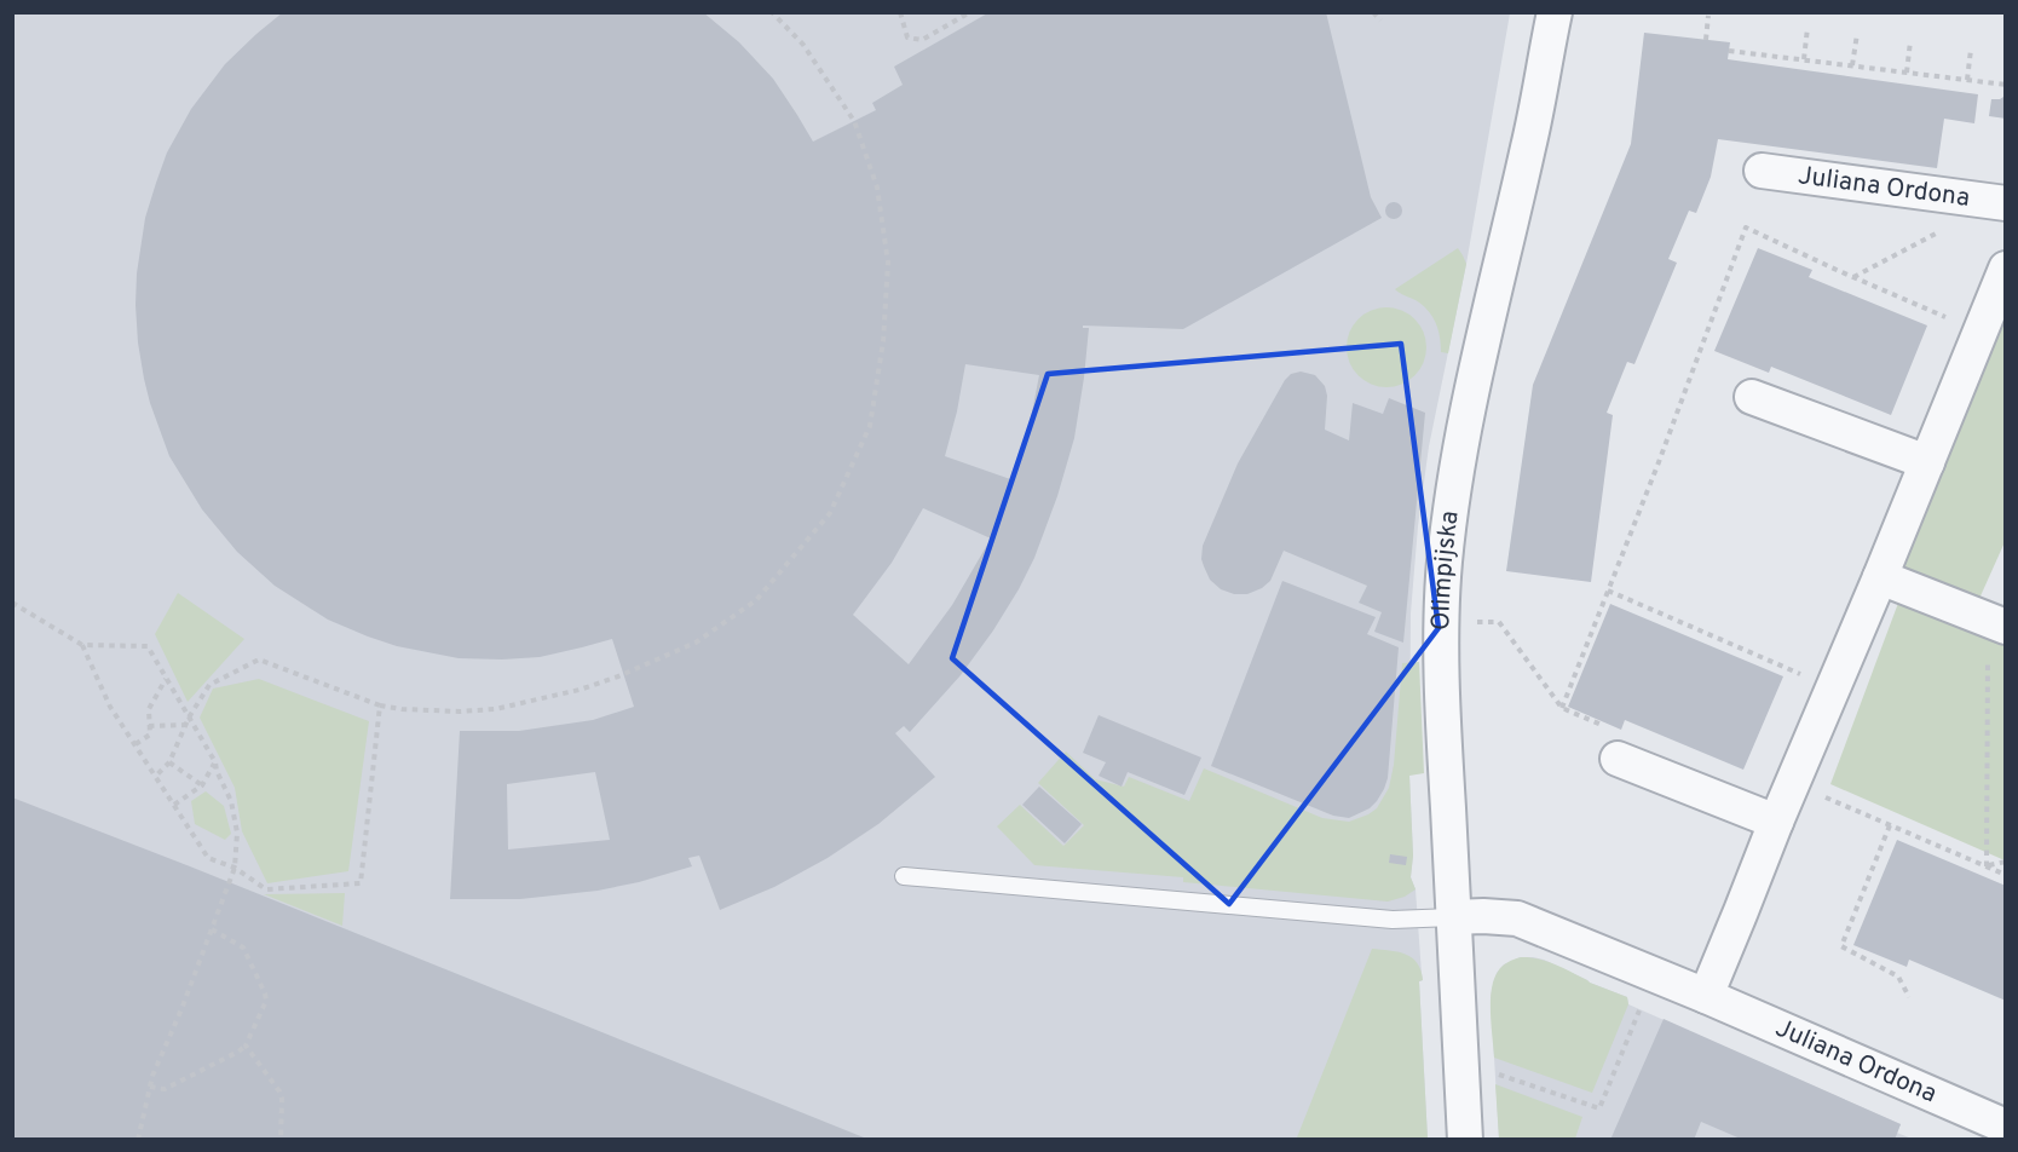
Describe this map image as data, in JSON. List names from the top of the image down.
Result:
{
  "streets": {
    "street": ["Juliana Ordona", "Olimpijska"]
  },
  "crossings": [
    ["Juliana Ordona", "Olimpijska"]
  ]
}
